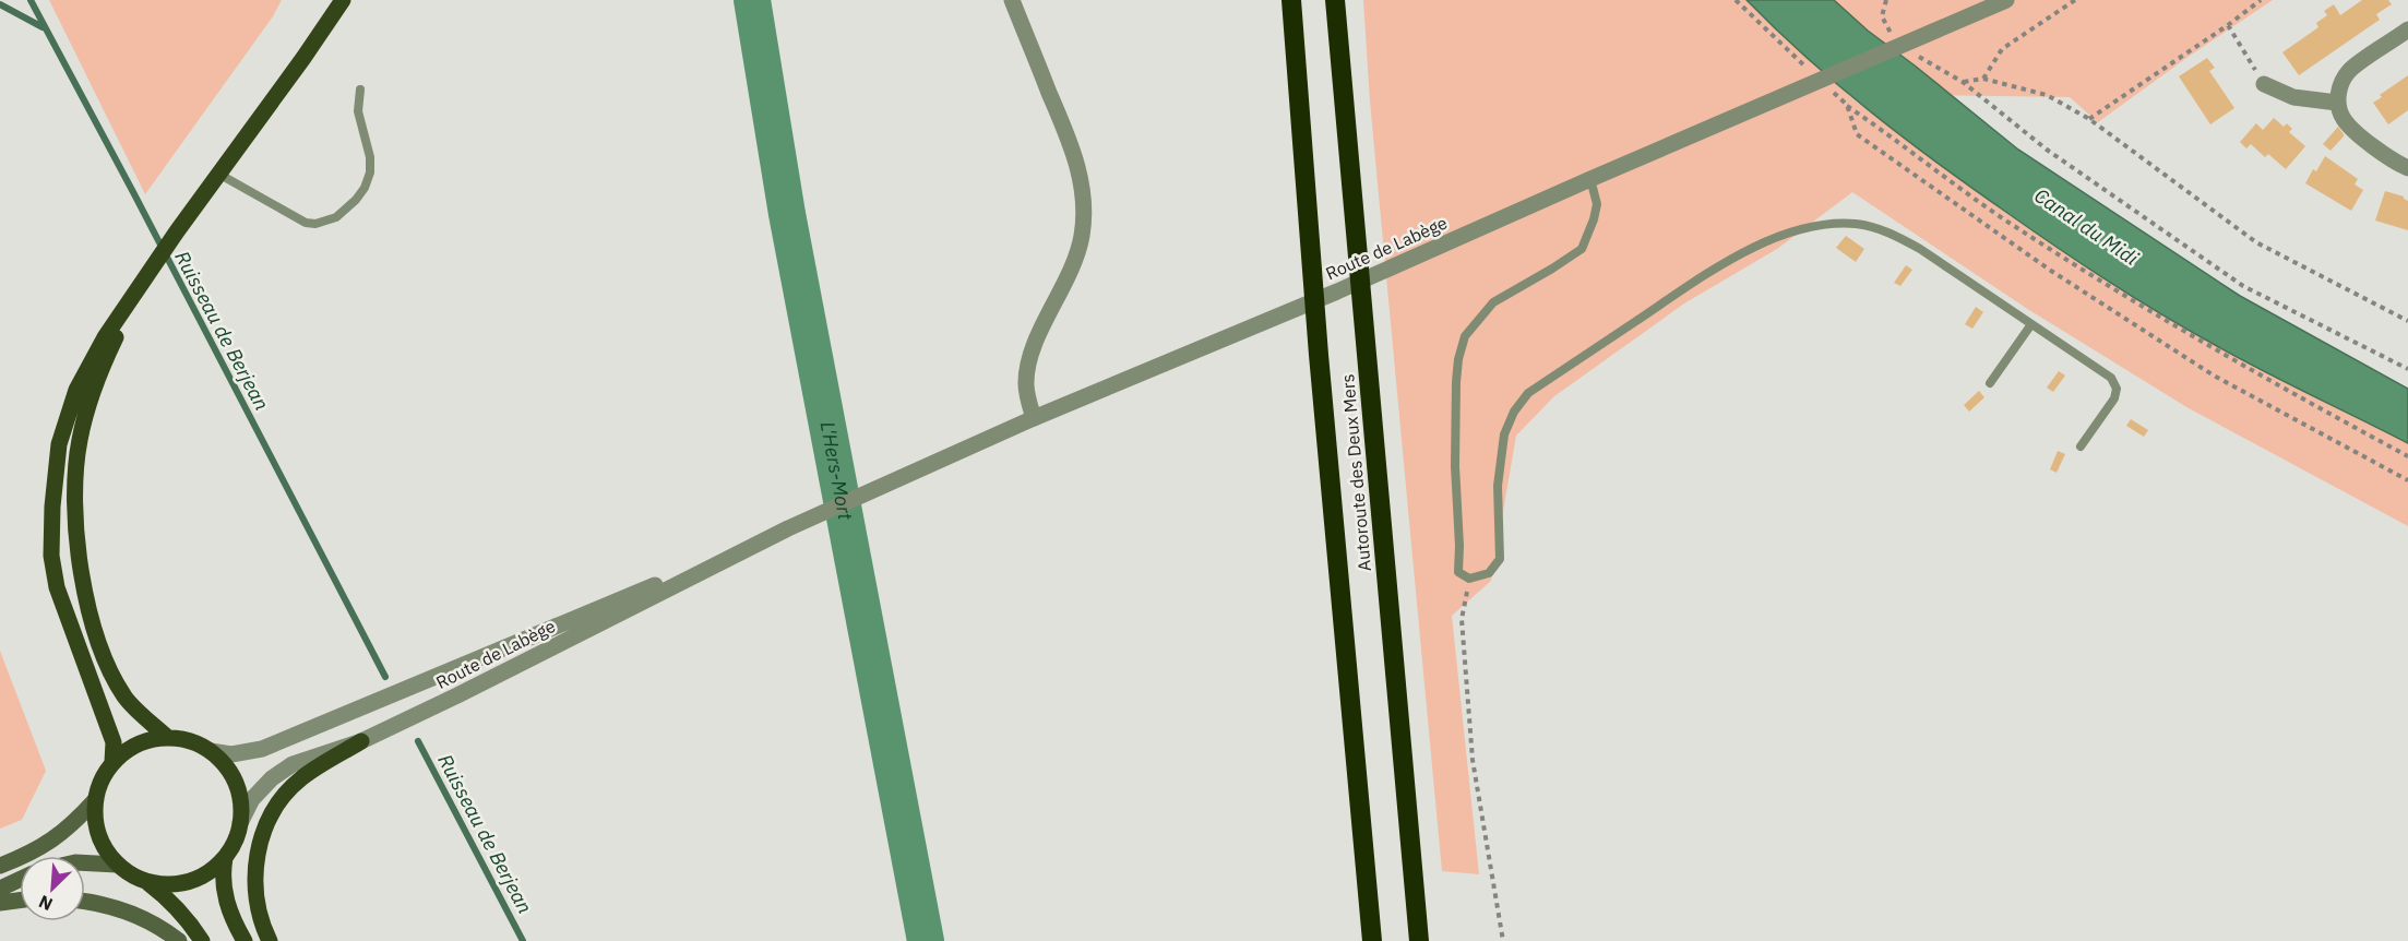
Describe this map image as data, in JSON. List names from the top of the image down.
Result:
{
  "streets": {
    "highway": ["Autoroute des Deux Mers"],
    "street": ["Route de Labège"]
  },
  "water": ["Canal du Midi", "Ruisseau de Berjean", "L'Hers-Mort"],
  "north": "bottom left"
}
